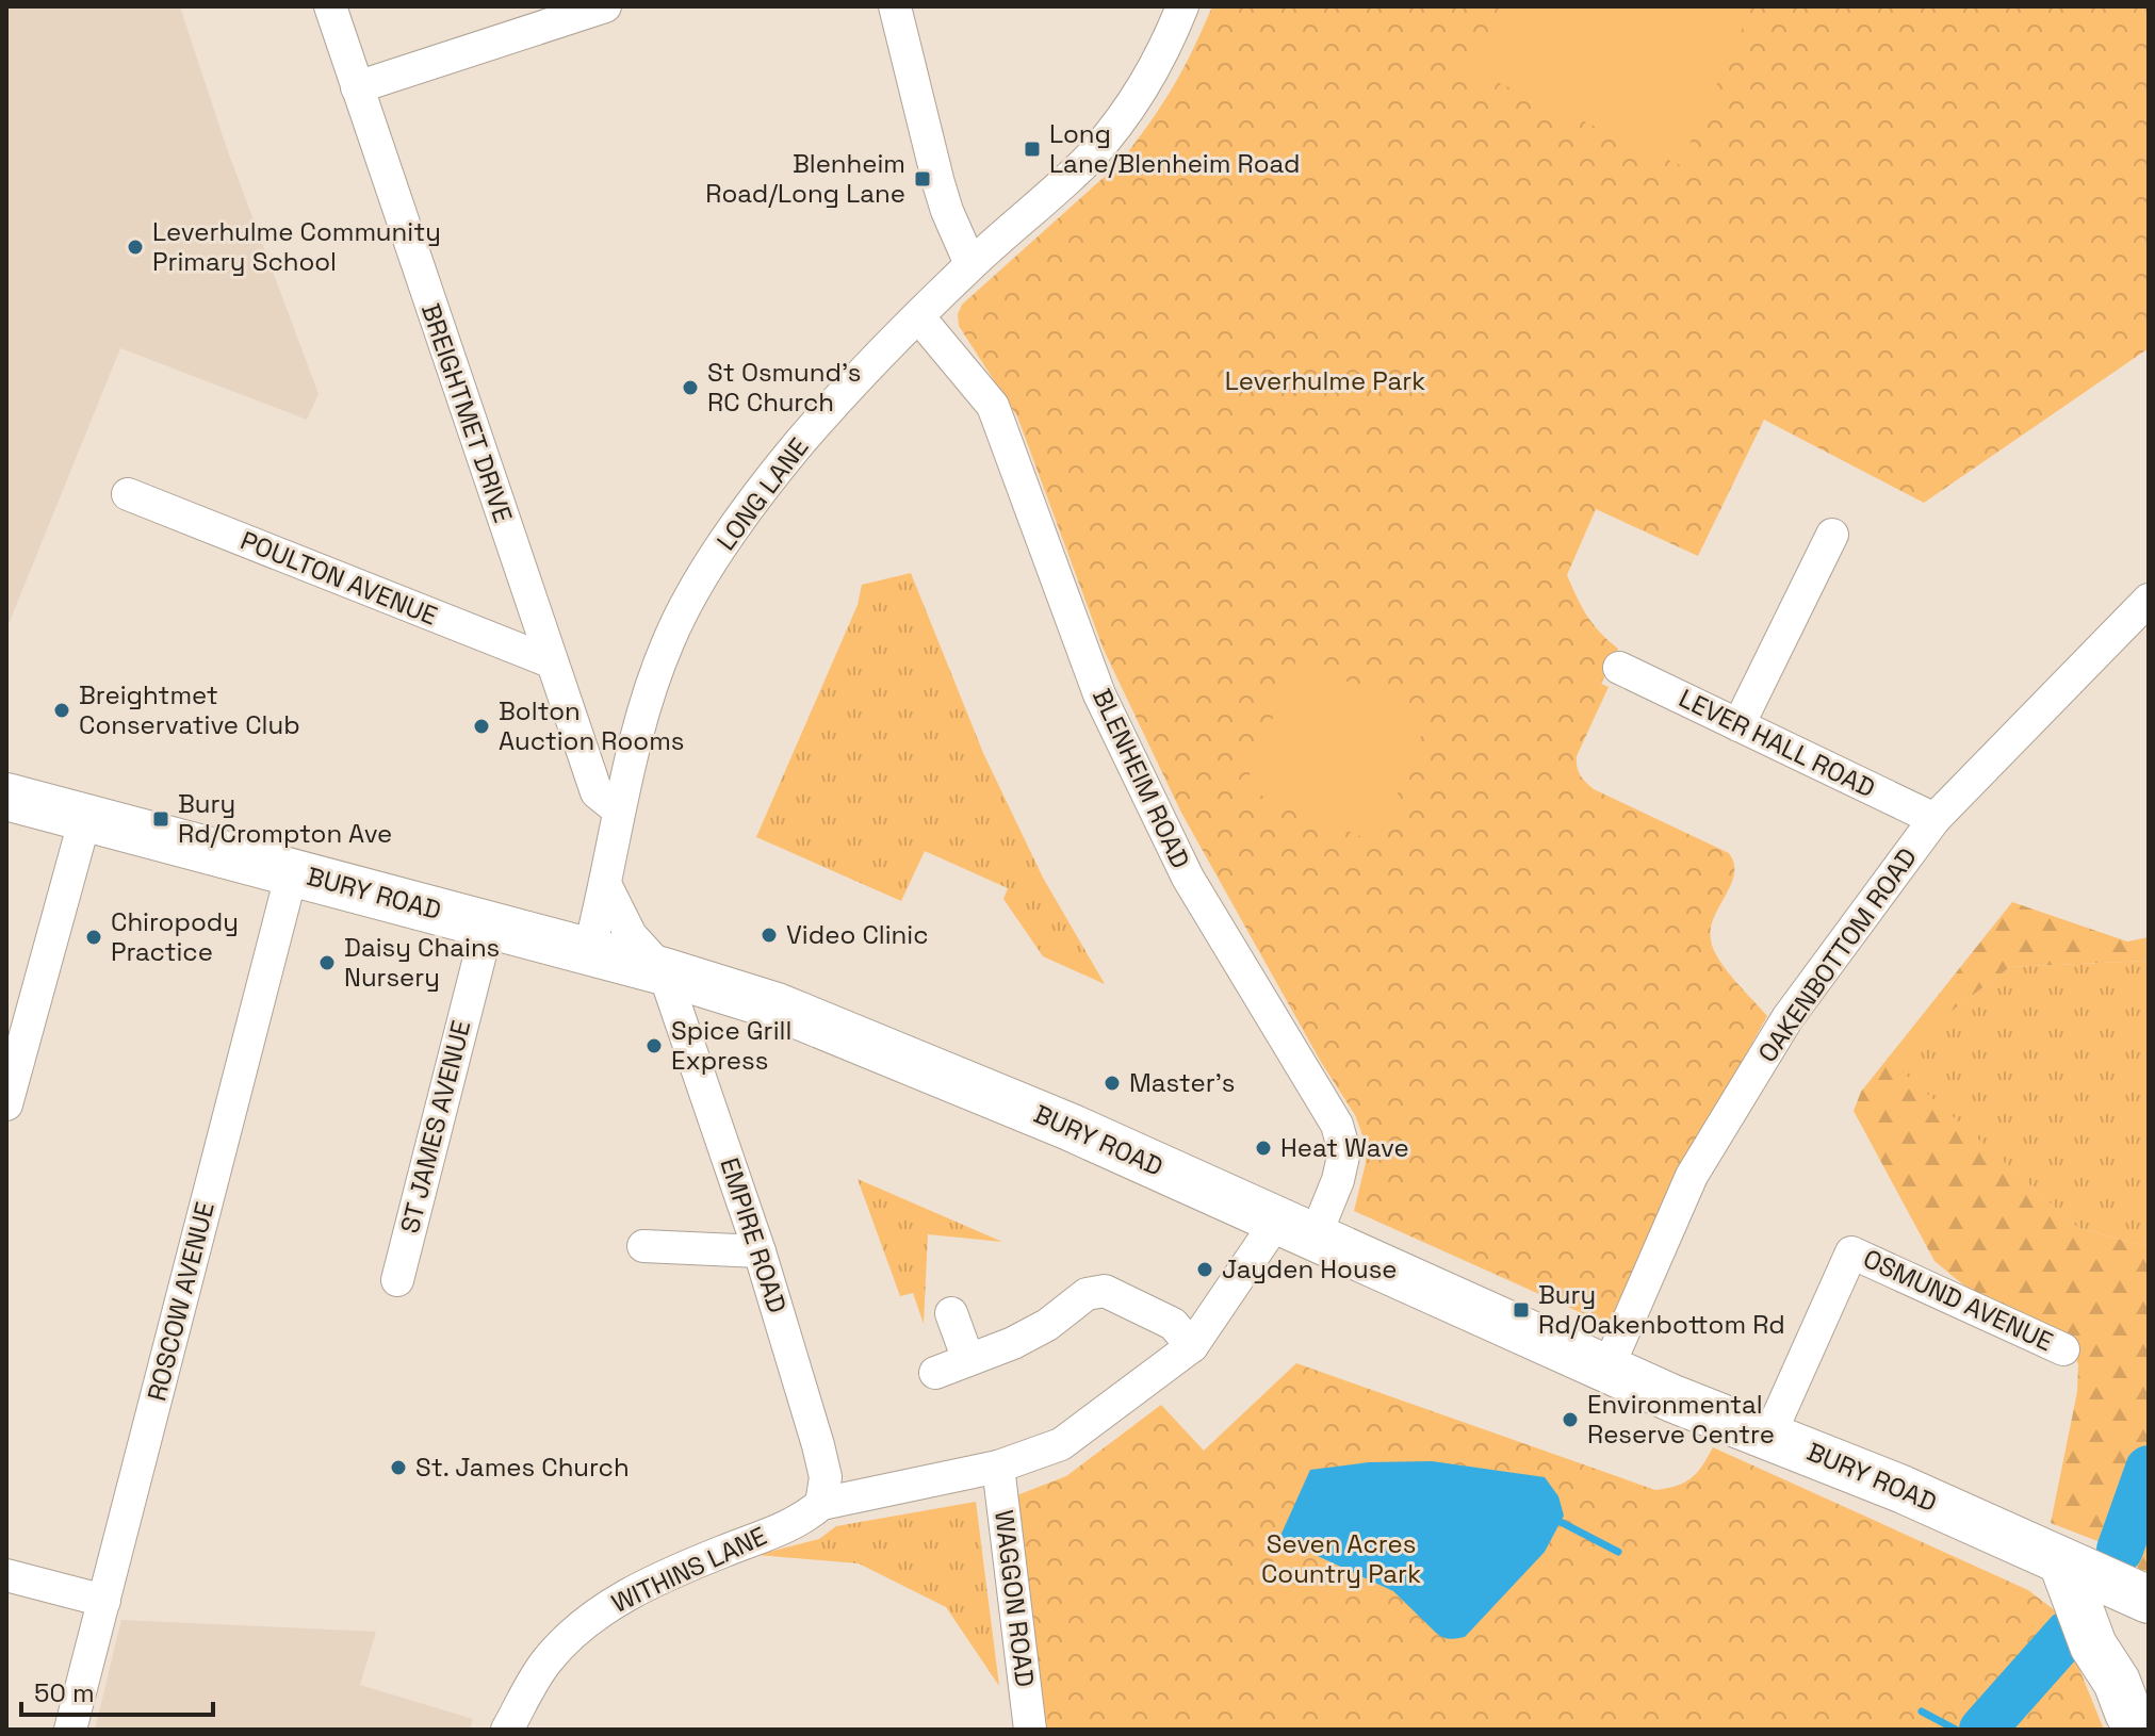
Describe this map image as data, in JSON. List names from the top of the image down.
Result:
{
  "streets": {
    "highway": ["BURY ROAD"],
    "street": [
      "BREIGHTMET DRIVE",
      "LONG LANE",
      "POULTON AVENUE",
      "LEVER HALL ROAD",
      "BLENHEIM ROAD",
      "OAKENBOTTOM ROAD",
      "ST JAMES AVENUE",
      "EMPIRE ROAD",
      "OSMUND AVENUE",
      "ROSCOW AVENUE",
      "WITHINS LANE",
      "WAGGON ROAD"
    ]
  },
  "crossings": [
    ["BREIGHTMET DRIVE", "LONG LANE"],
    ["BREIGHTMET DRIVE", "POULTON AVENUE"],
    ["LONG LANE", "BLENHEIM ROAD"],
    ["LONG LANE", "BURY ROAD"],
    ["LEVER HALL ROAD", "OAKENBOTTOM ROAD"],
    ["BLENHEIM ROAD", "BURY ROAD"],
    ["BLENHEIM ROAD", "EMPIRE ROAD"],
    ["BLENHEIM ROAD", "WITHINS LANE"],
    ["BLENHEIM ROAD", "WAGGON ROAD"],
    ["BURY ROAD", "OAKENBOTTOM ROAD"],
    ["BURY ROAD", "ST JAMES AVENUE"],
    ["BURY ROAD", "EMPIRE ROAD"],
    ["BURY ROAD", "OSMUND AVENUE"],
    ["BURY ROAD", "ROSCOW AVENUE"],
    ["EMPIRE ROAD", "WITHINS LANE"]
  ],
  "parks": ["Leverhulme Park", "Seven Acres Country Park"],
  "places": {
    "transit": [
      "Long Lane/Blenheim Road",
      "Blenheim Road/Long Lane",
      "Bury Rd/Crompton Ave",
      "Bury Rd/Oakenbottom Rd"
    ],
    "other": [
      "Leverhulme Community Primary School",
      "St Osmund's RC Church",
      "Breightmet Conservative Club",
      "Bolton Auction Rooms",
      "Video Clinic",
      "Chiropody Practice",
      "Daisy Chains Nursery",
      "Spice Grill Express",
      "Master's",
      "Heat Wave",
      "Jayden House",
      "Environmental Reserve Centre",
      "St. James Church"
    ]
  },
  "scale_bar": "50 m"
}
